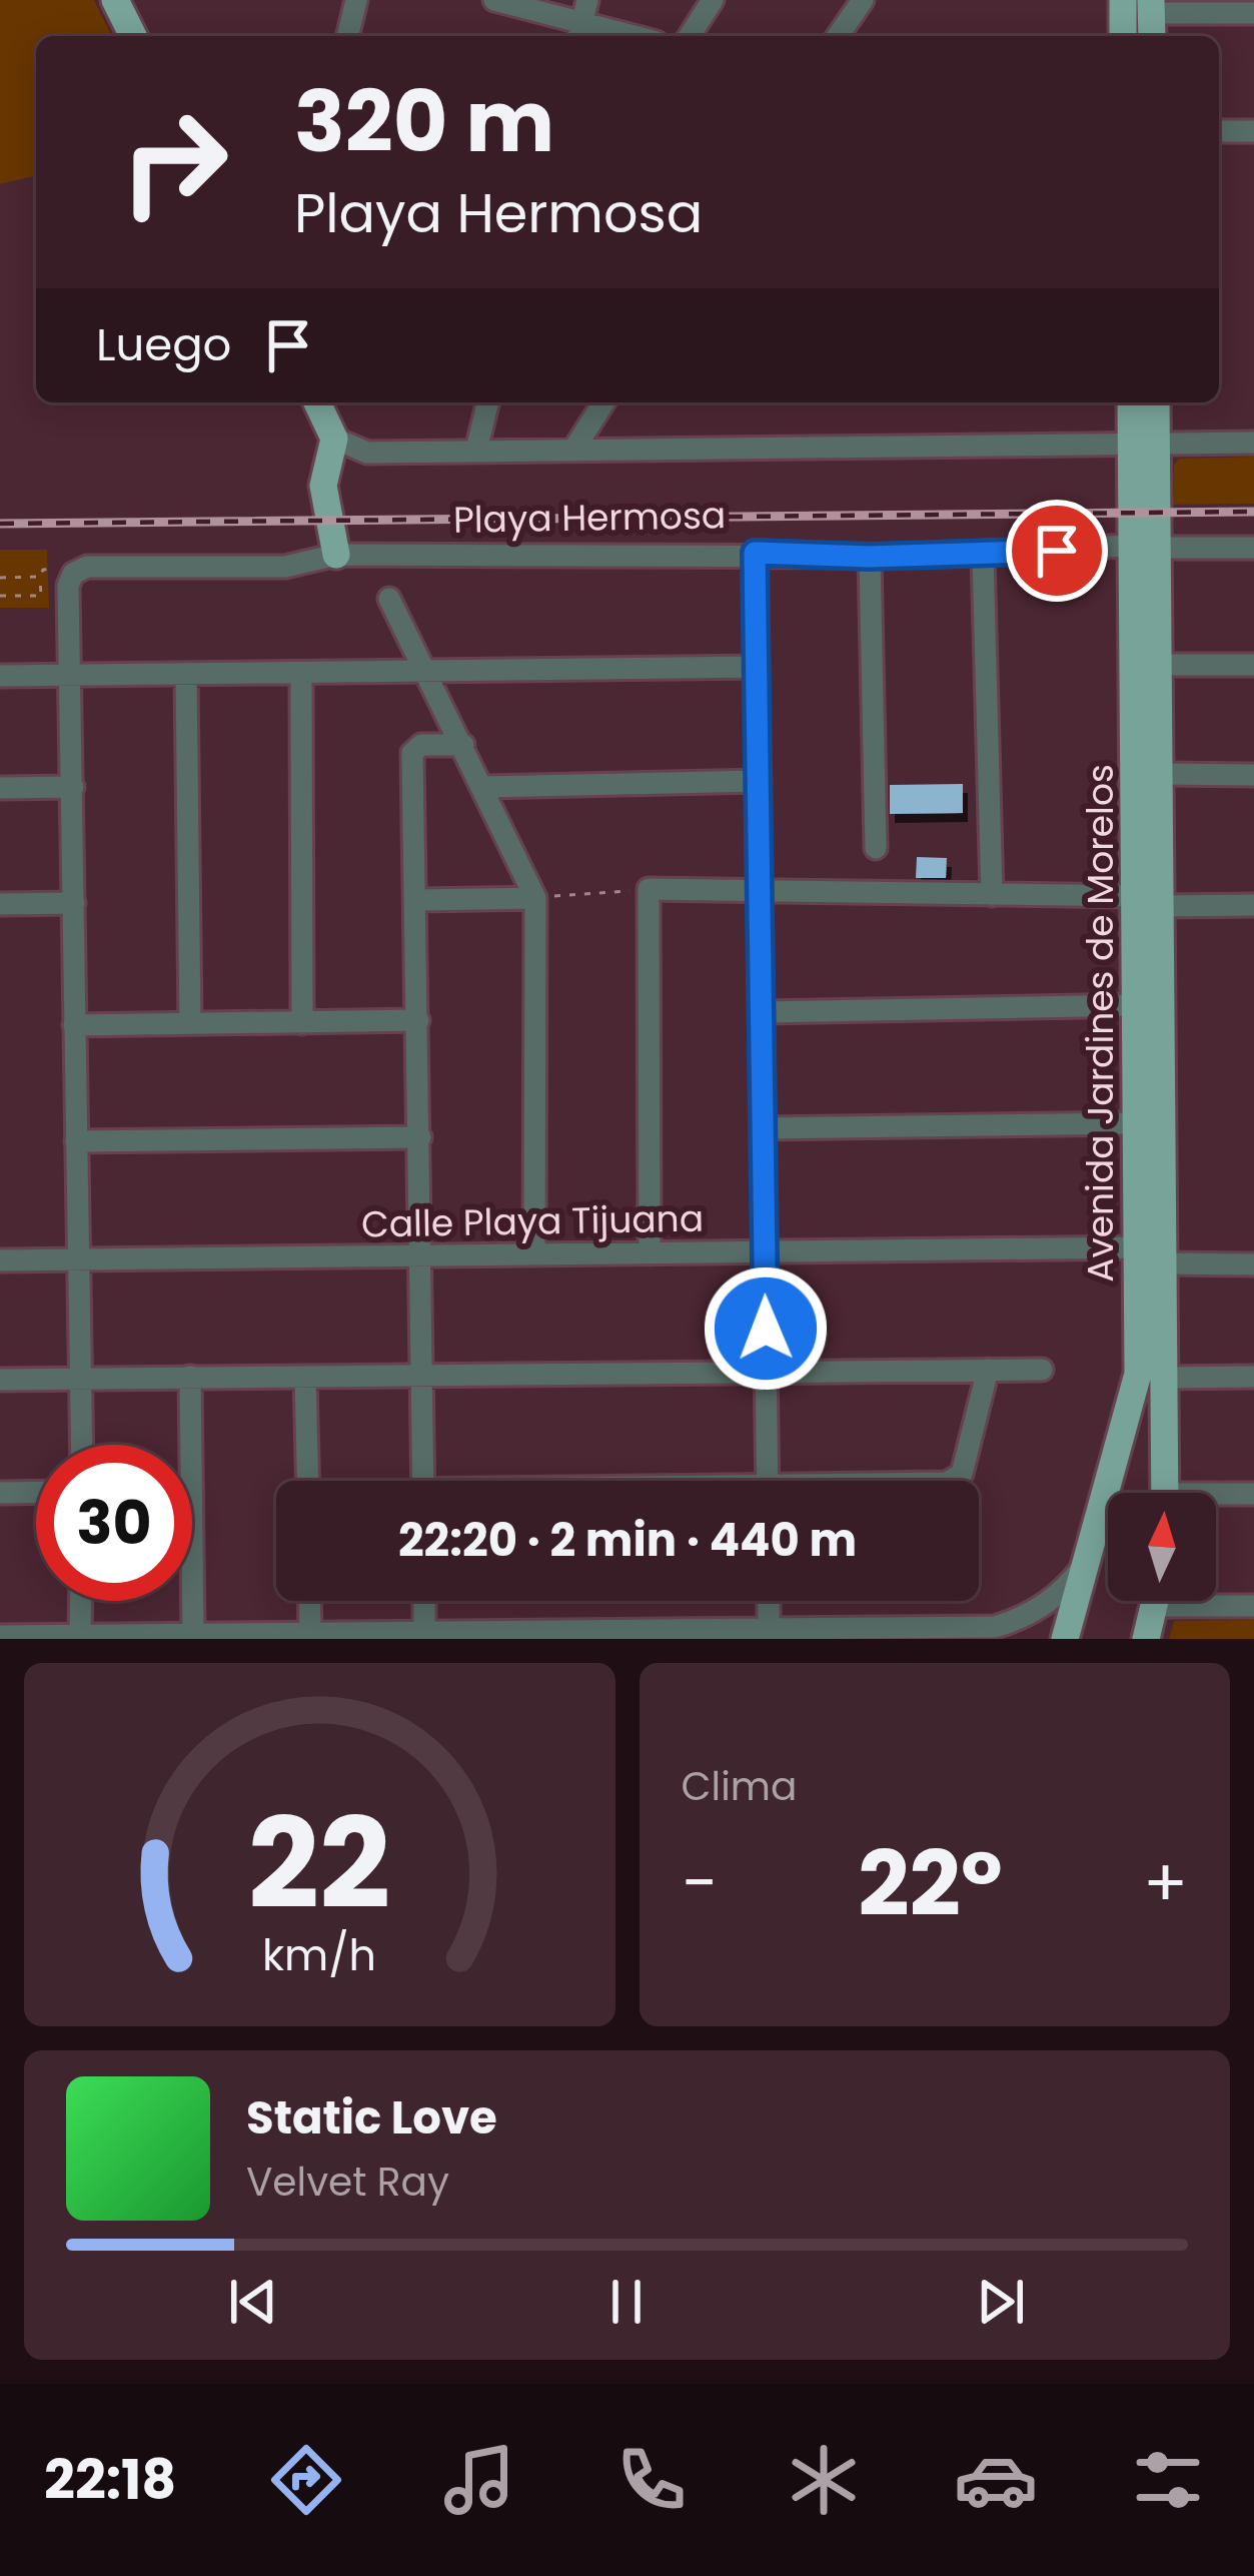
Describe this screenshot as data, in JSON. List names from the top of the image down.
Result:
{
  "streets": {
    "main road": ["Avenida Jardines de Morelos"],
    "street": ["Playa Hermosa", "Calle Playa Tijuana"]
  },
  "crossings": [
    ["Playa Hermosa", "Avenida Jardines de Morelos"],
    ["Avenida Jardines de Morelos", "Calle Playa Tijuana"]
  ],
  "north": "top",
  "page": {
    "turn": ["320 m", "Playa Hermosa"],
    "then": "Luego",
    "limit": "30",
    "trip": "22:20 · 2 min · 440 m",
    "tile": "Clima",
    "heat": ["−", "22°", "+"],
    "song": ["Static Love", "Velvet Ray"],
    "tabs": "22:18",
    "gauge": ["22", "km/h"]
  }
}
